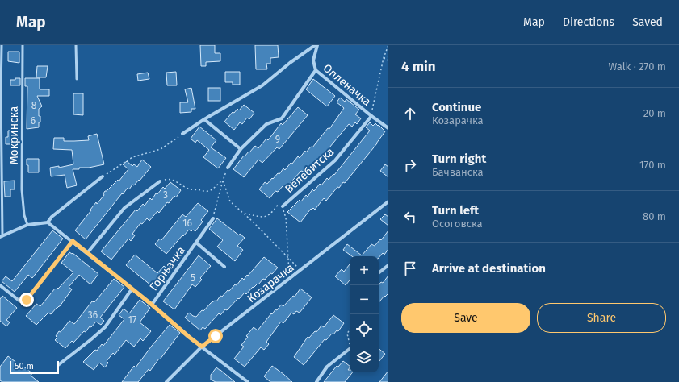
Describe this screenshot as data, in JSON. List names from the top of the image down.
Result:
{
  "streets": {
    "street": [
      "Опленачка",
      "Велебитска",
      "Горњачка",
      "Козарачка"
    ],
    "lane": ["Мокринска"]
  },
  "crossings": [
    ["Опленачка", "Велебитска"]
  ],
  "house_numbers": [
    "8",
    "6",
    "9",
    "3",
    "16",
    "5",
    "36",
    "17"
  ],
  "scale_bar": "50 m",
  "page": {
    "header": "Map",
    "nav": ["Map", "Directions", "Saved"],
    "heading": ["4 min", "Walk · 270 m"],
    "list": [
      ["Continue", "Козарачка", "20 m"],
      ["Turn right", "Бачванска", "170 m"],
      ["Turn left", "Осоговска", "80 m"],
      "Arrive at destination"
    ],
    "map_buttons": ["+", "−"],
    "buttons": ["Save", "Share"],
    "scale": "50 m"
  }
}
